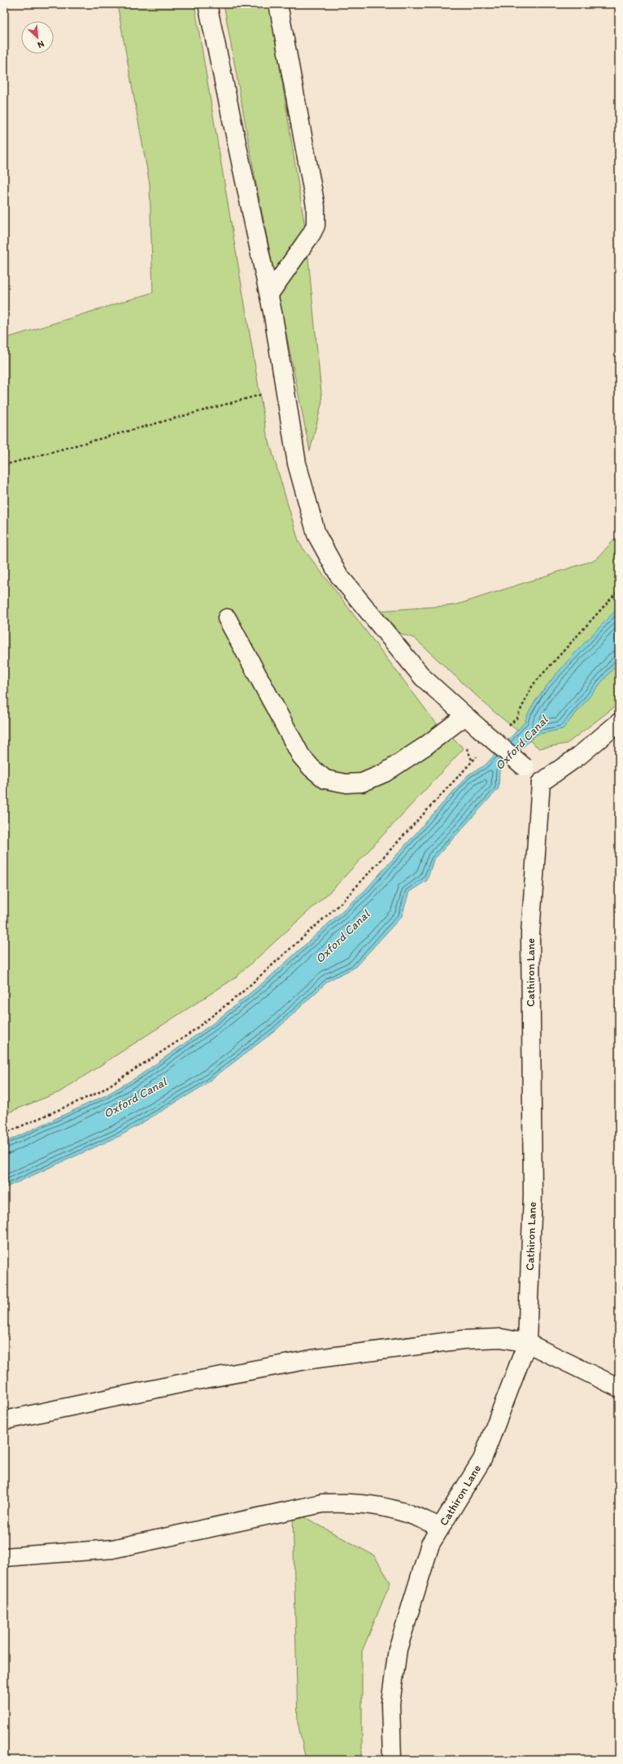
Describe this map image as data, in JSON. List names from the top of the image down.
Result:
{
  "streets": {
    "street": ["Cathiron Lane"]
  },
  "water": ["Oxford Canal"],
  "north": "bottom right"
}
